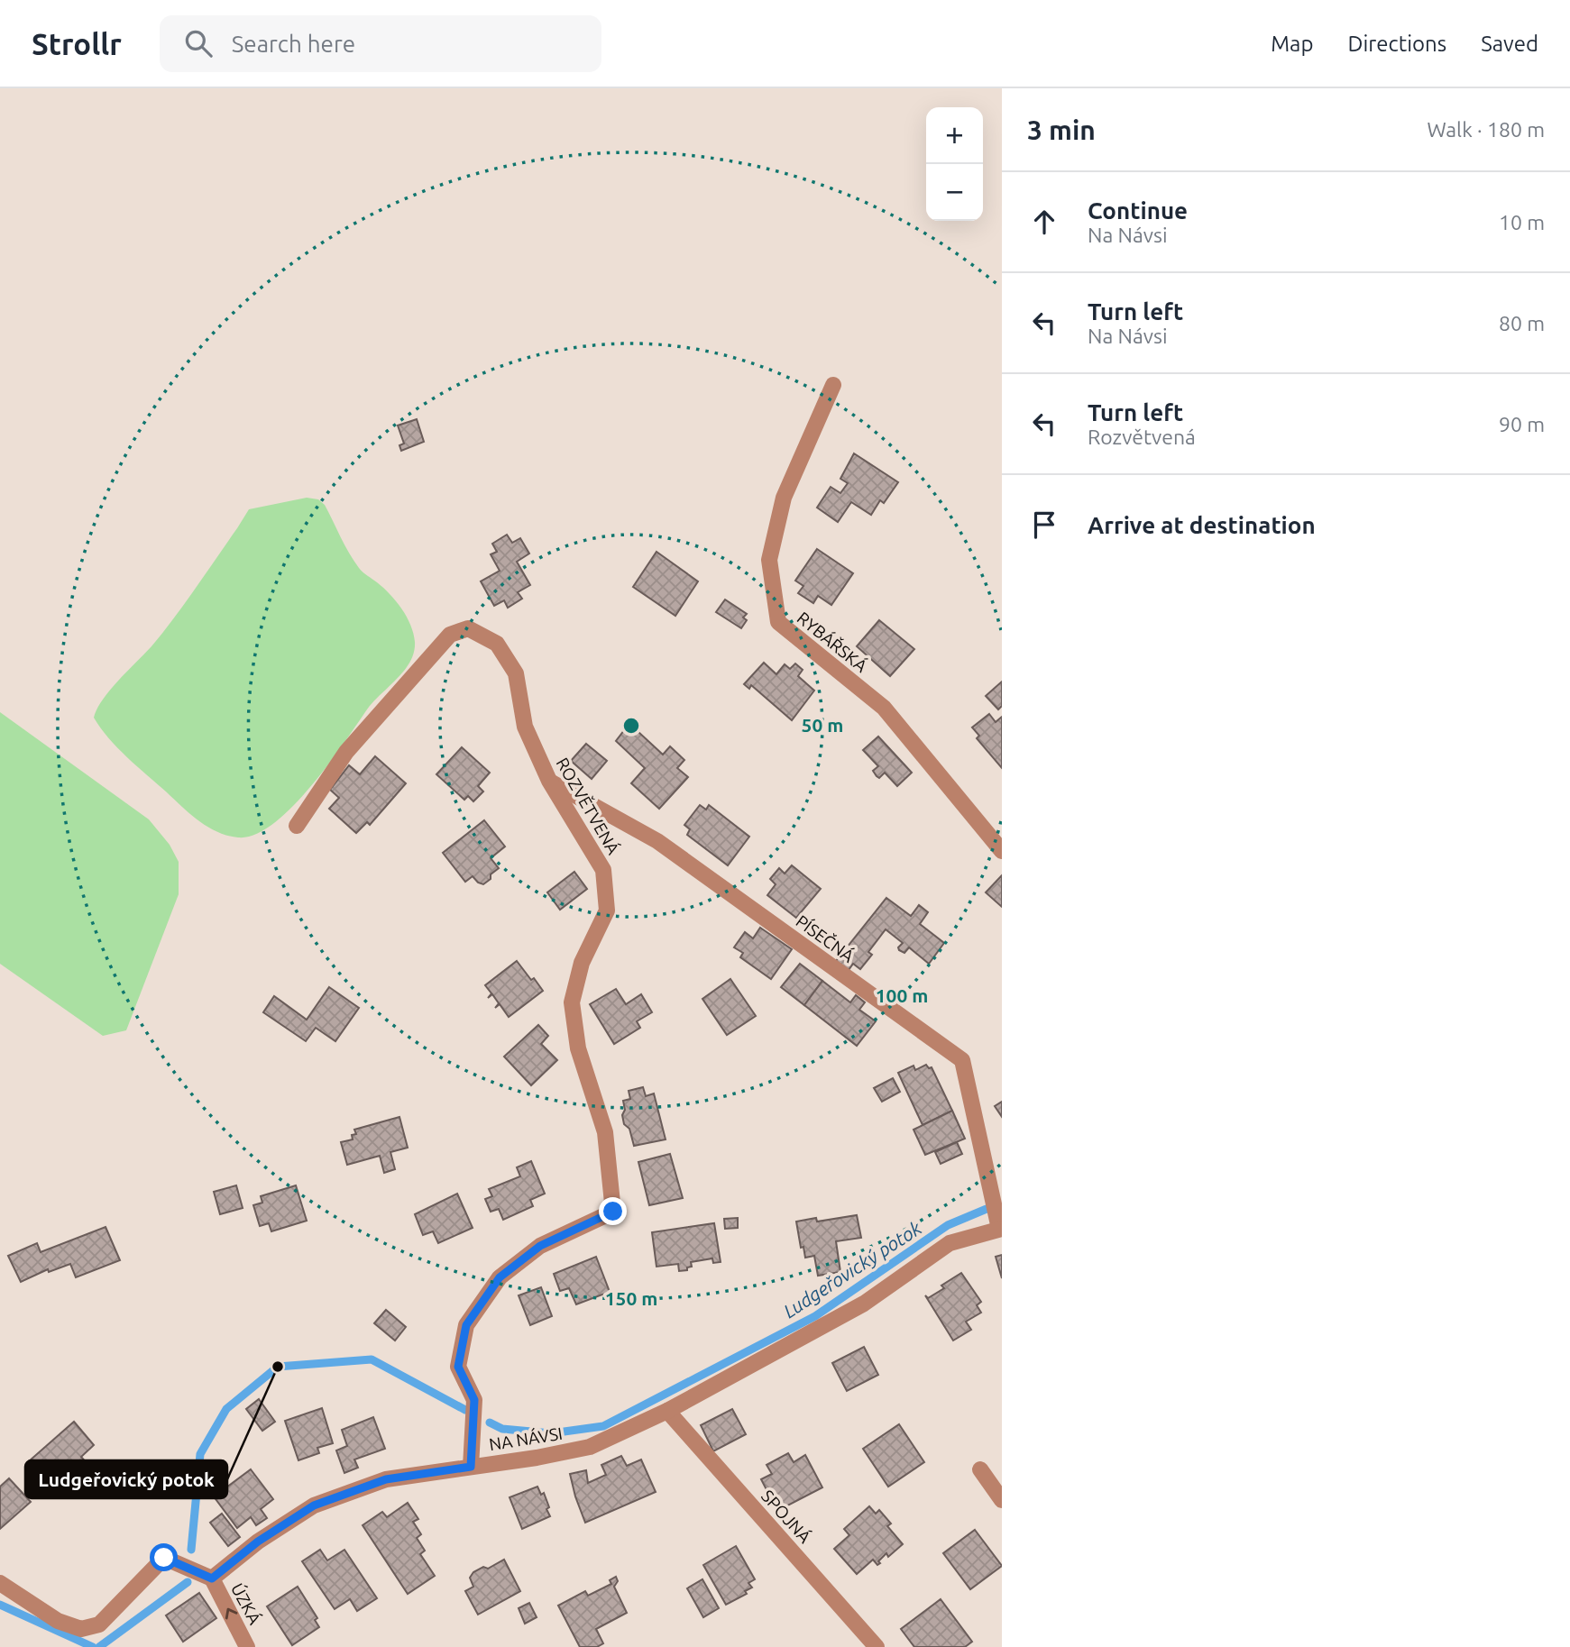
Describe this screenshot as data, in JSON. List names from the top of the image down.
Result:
{
  "streets": {
    "street": [
      "RYBÁŘSKÁ",
      "ROZVĚTVENÁ",
      "PÍSEČNÁ",
      "NA NÁVSI",
      "SPOJNÁ",
      "ÚZKÁ"
    ]
  },
  "crossings": [
    ["ROZVĚTVENÁ", "PÍSEČNÁ"],
    ["ROZVĚTVENÁ", "NA NÁVSI"],
    ["PÍSEČNÁ", "NA NÁVSI"],
    ["NA NÁVSI", "SPOJNÁ"],
    ["NA NÁVSI", "ÚZKÁ"]
  ],
  "one_way": ["ÚZKÁ"],
  "water": ["Ludgeřovický potok"],
  "places": ["Ludgeřovický potok"],
  "page": {
    "header": "Strollr",
    "search": "Search here",
    "nav": ["Map", "Directions", "Saved"],
    "heading": ["3 min", "Walk · 180 m"],
    "map_buttons": ["+", "−"],
    "list": [
      ["Continue", "Na Návsi", "10 m"],
      ["Turn left", "Na Návsi", "80 m"],
      ["Turn left", "Rozvětvená", "90 m"],
      "Arrive at destination"
    ]
  },
  "rings": ["50 m", "100 m", "150 m"]
}
